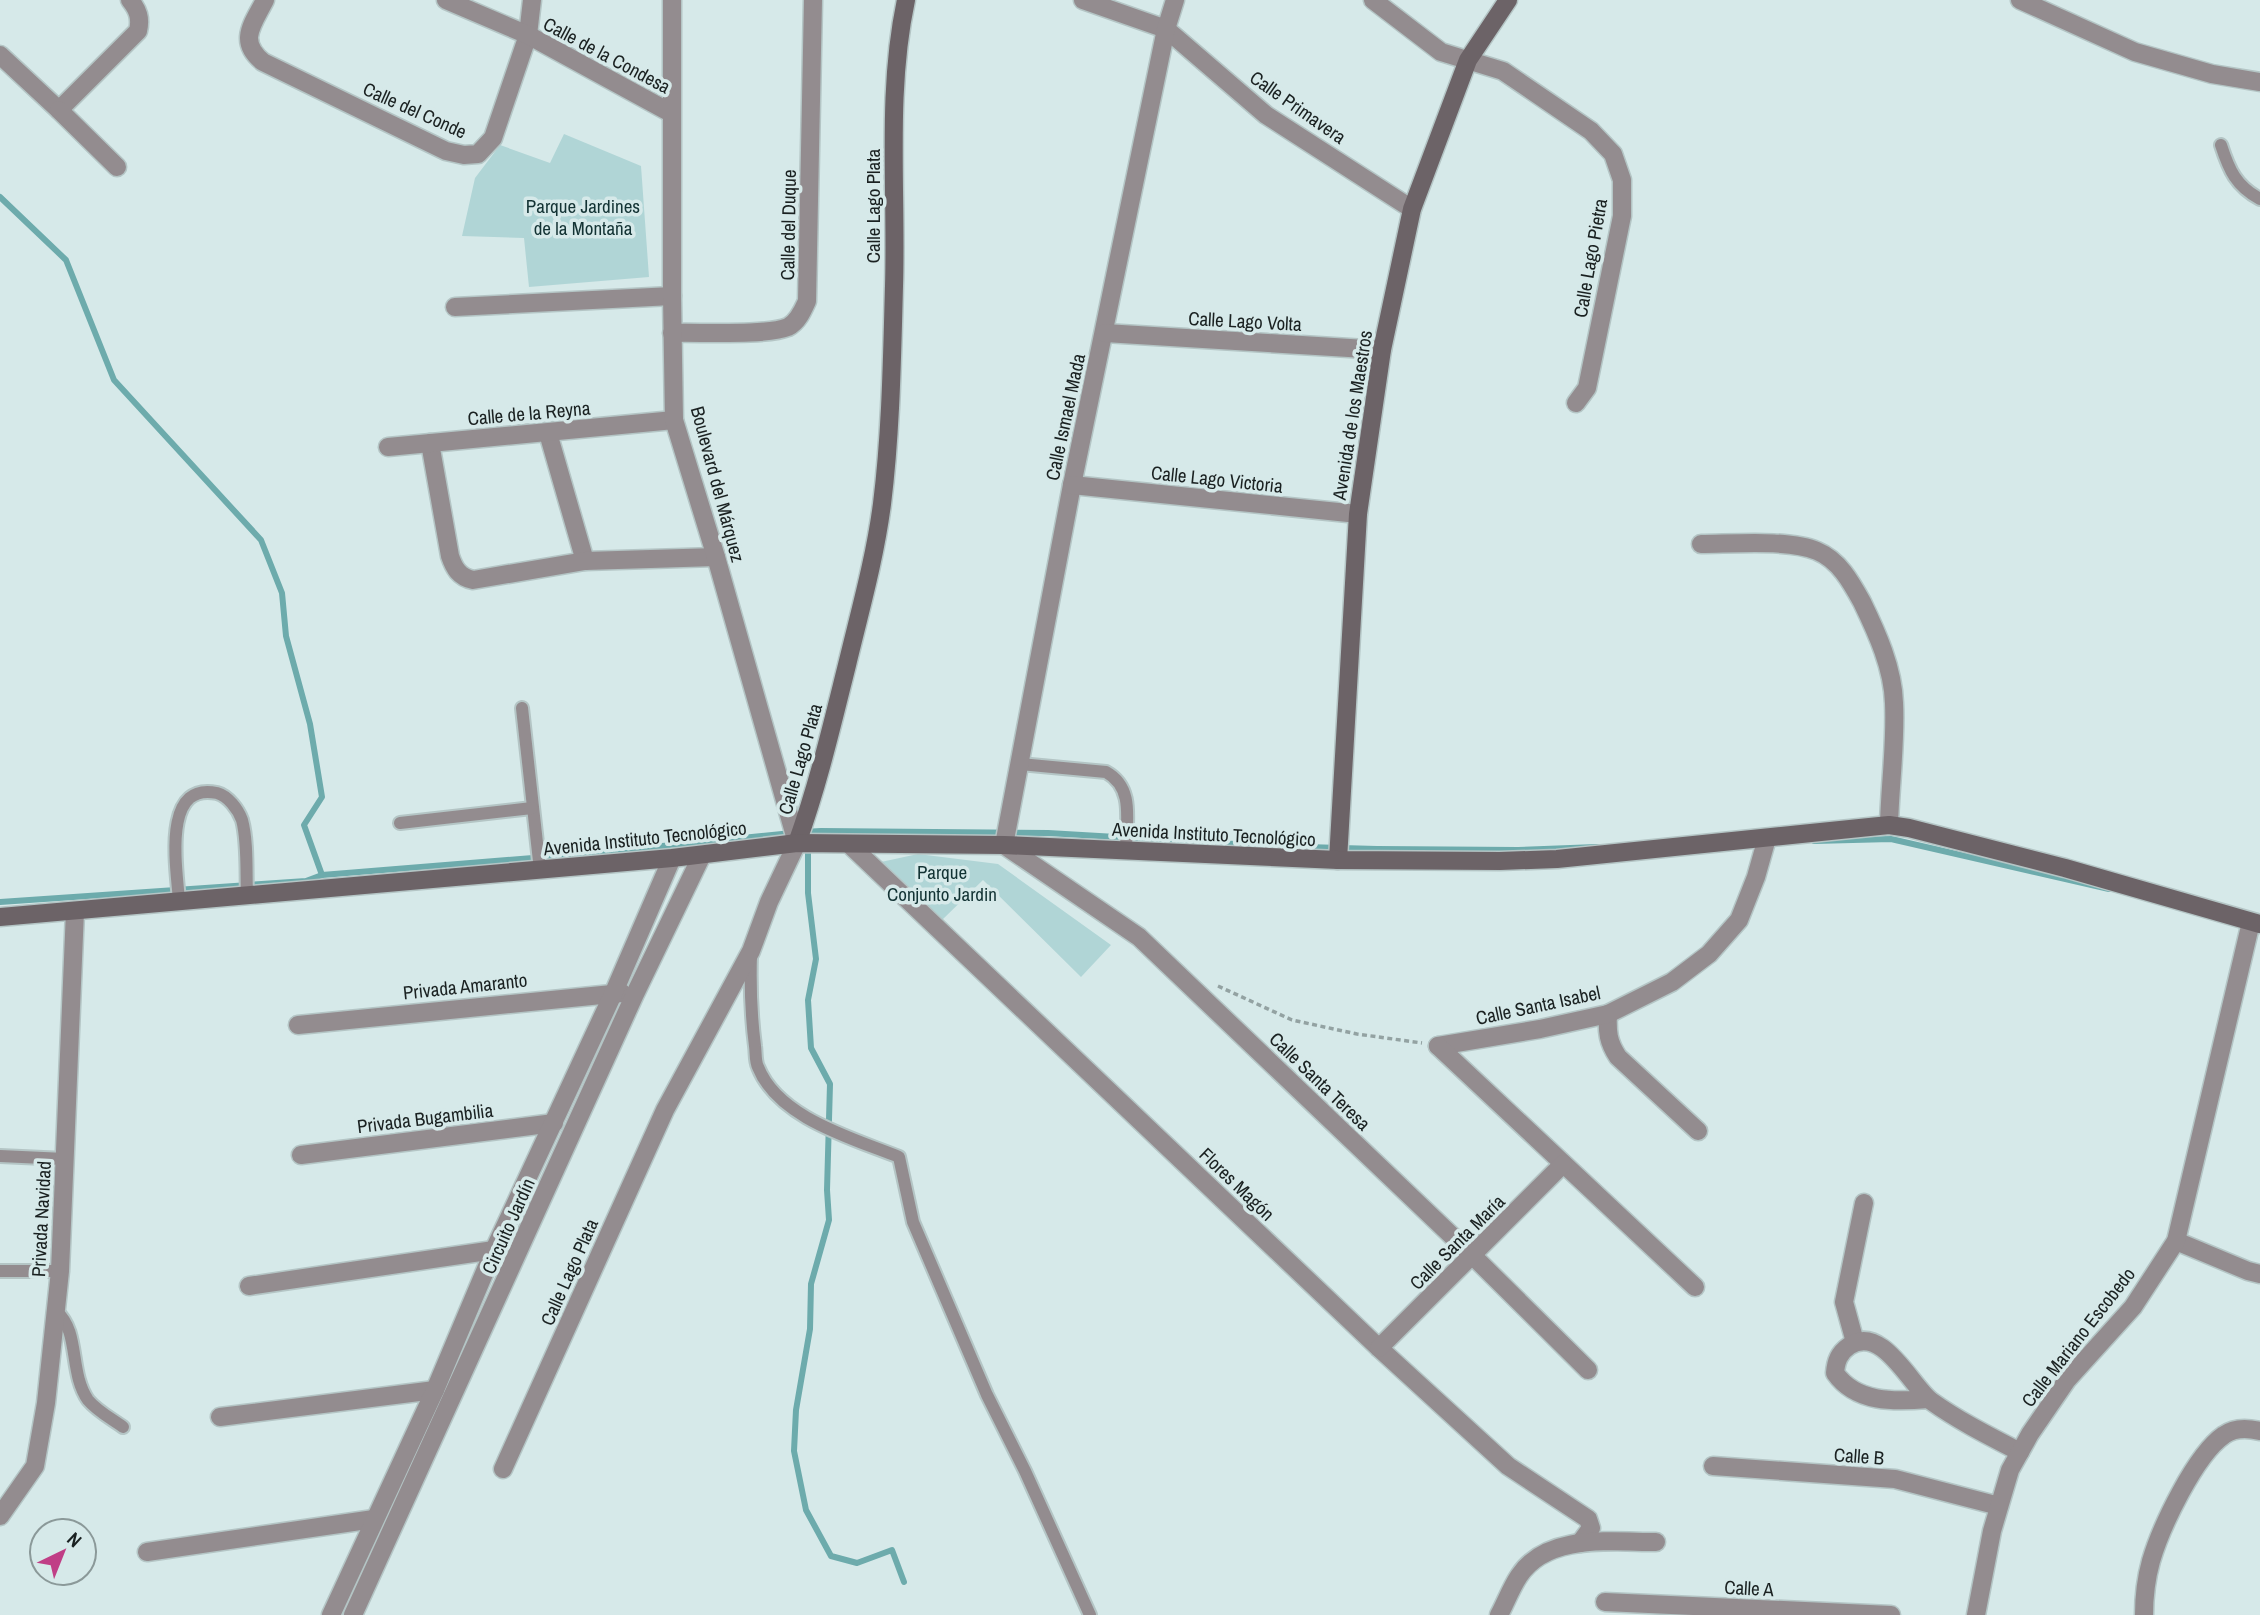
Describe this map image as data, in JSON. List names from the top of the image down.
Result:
{
  "streets": {
    "street": [
      "Calle de la Condesa",
      "Calle Primavera",
      "Calle del Conde",
      "Calle Lago Plata",
      "Calle del Duque",
      "Calle Lago Pietra",
      "Calle Lago Volta",
      "Calle de la Reyna",
      "Avenida de los Maestros",
      "Calle Ismael Mada",
      "Calle Lago Victoria",
      "Boulevard del Márquez",
      "Avenida Instituto Tecnológico",
      "Privada Amaranto",
      "Calle Santa Isabel",
      "Calle Santa Teresa",
      "Privada Bugambilia",
      "Flores Magón",
      "Privada Navidad",
      "Circuito Jardín",
      "Calle Santa María",
      "Calle Mariano Escobedo",
      "Calle B",
      "Calle A"
    ]
  },
  "crossings": [
    ["Calle de la Condesa", "Calle del Conde"],
    ["Calle de la Condesa", "Boulevard del Márquez"],
    ["Calle Primavera", "Avenida de los Maestros"],
    ["Calle Primavera", "Calle Ismael Mada"],
    ["Calle Lago Plata", "Boulevard del Márquez"],
    ["Calle Lago Plata", "Avenida Instituto Tecnológico"],
    ["Calle del Duque", "Boulevard del Márquez"],
    ["Calle Lago Pietra", "Avenida de los Maestros"],
    ["Calle Lago Volta", "Avenida de los Maestros"],
    ["Calle Lago Volta", "Calle Ismael Mada"],
    ["Calle de la Reyna", "Boulevard del Márquez"],
    ["Avenida de los Maestros", "Calle Lago Victoria"],
    ["Avenida de los Maestros", "Avenida Instituto Tecnológico"],
    ["Calle Ismael Mada", "Calle Lago Victoria"],
    ["Calle Ismael Mada", "Avenida Instituto Tecnológico"],
    ["Calle Ismael Mada", "Calle Santa Teresa"],
    ["Boulevard del Márquez", "Avenida Instituto Tecnológico"],
    ["Avenida Instituto Tecnológico", "Calle Santa Isabel"],
    ["Avenida Instituto Tecnológico", "Calle Santa Teresa"],
    ["Avenida Instituto Tecnológico", "Flores Magón"],
    ["Avenida Instituto Tecnológico", "Privada Navidad"],
    ["Avenida Instituto Tecnológico", "Circuito Jardín"],
    ["Avenida Instituto Tecnológico", "Calle Mariano Escobedo"],
    ["Privada Amaranto", "Circuito Jardín"],
    ["Calle Santa Teresa", "Calle Santa María"],
    ["Privada Bugambilia", "Circuito Jardín"],
    ["Flores Magón", "Calle Santa María"],
    ["Calle Mariano Escobedo", "Calle B"]
  ],
  "parks": ["Parque Jardines de la Montaña", "Parque Conjunto Jardin"],
  "north": "top right"
}
